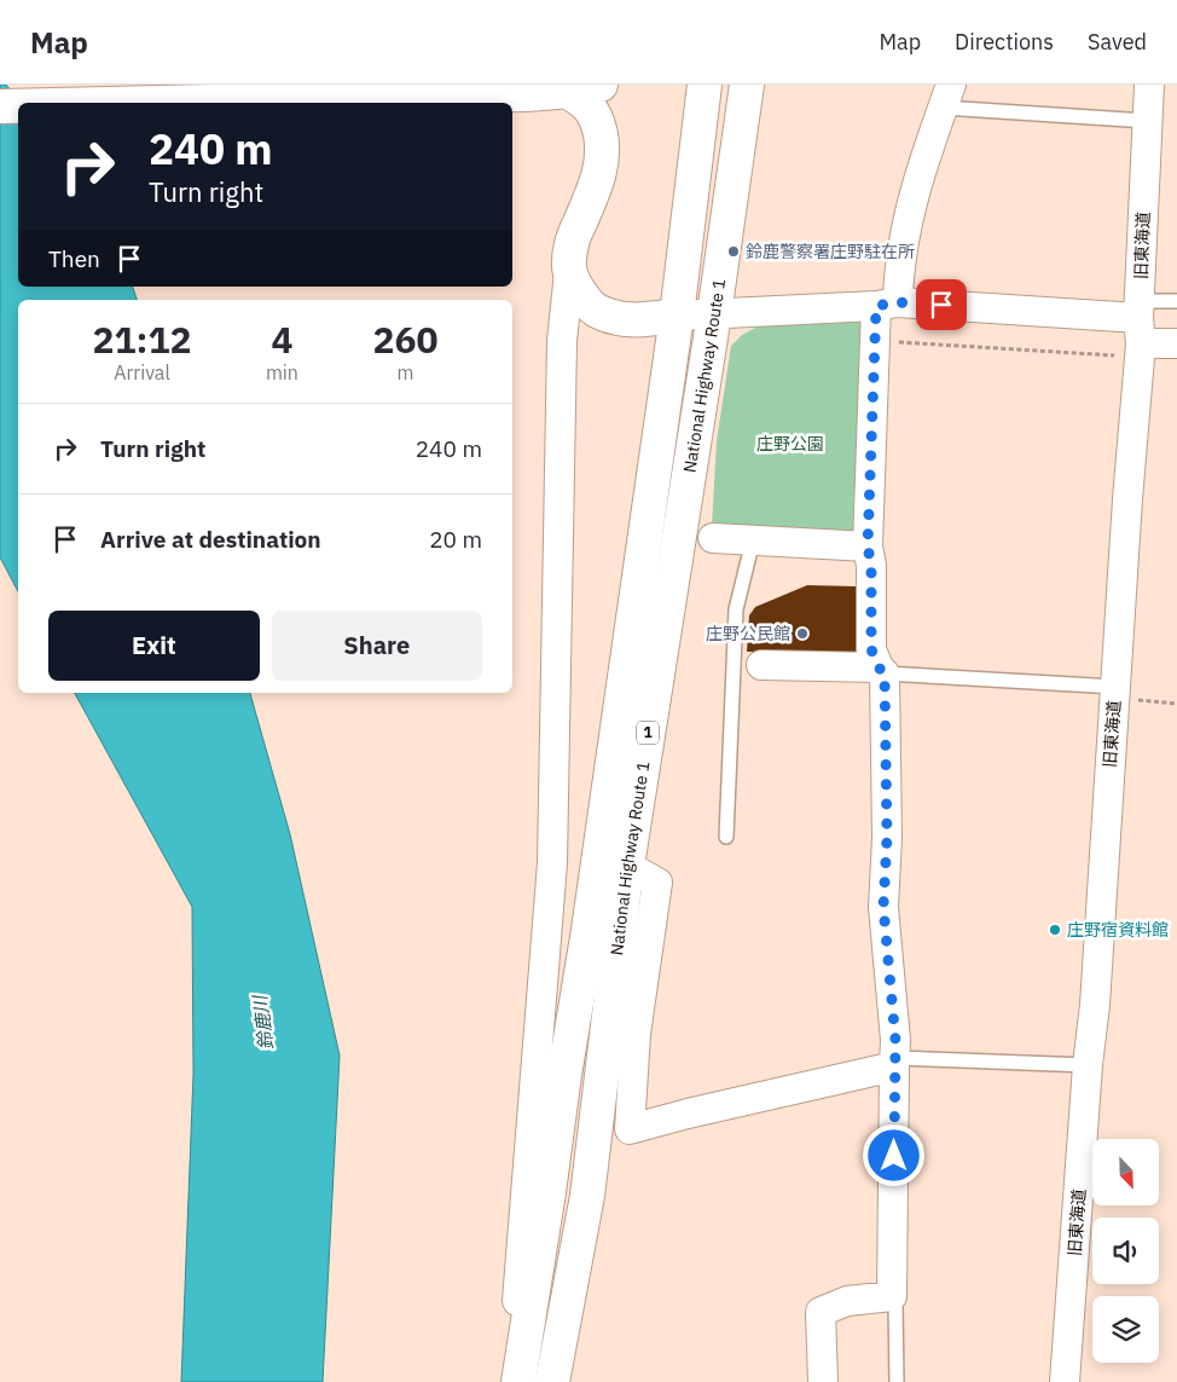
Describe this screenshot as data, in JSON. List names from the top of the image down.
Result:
{
  "streets": {
    "main road": ["National Highway Route 1", "1"],
    "street": ["旧東海道"]
  },
  "water": ["鈴鹿川"],
  "parks": ["庄野公園"],
  "places": ["鈴鹿警察署庄野駐在所", "庄野公民館", "庄野宿資料館"],
  "north": "bottom right",
  "page": {
    "header": "Map",
    "nav": ["Map", "Directions", "Saved"],
    "turn": ["240 m", "Turn right"],
    "then": "Then",
    "eta": [
      "21:12",
      "Arrival",
      "4",
      "min",
      "260",
      "m"
    ],
    "list": [
      {
        "name": "Turn right",
        "value": "240 m"
      },
      {
        "name": "Arrive at destination",
        "value": "20 m"
      }
    ],
    "buttons": ["Exit", "Share"]
  }
}
